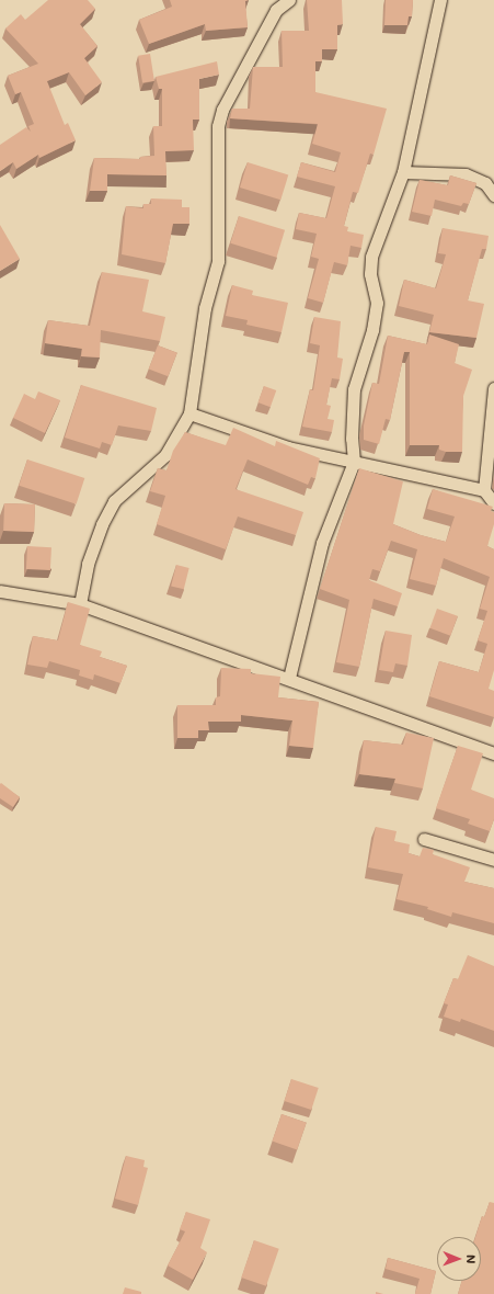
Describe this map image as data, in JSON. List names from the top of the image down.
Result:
{
  "north": "right"
}
